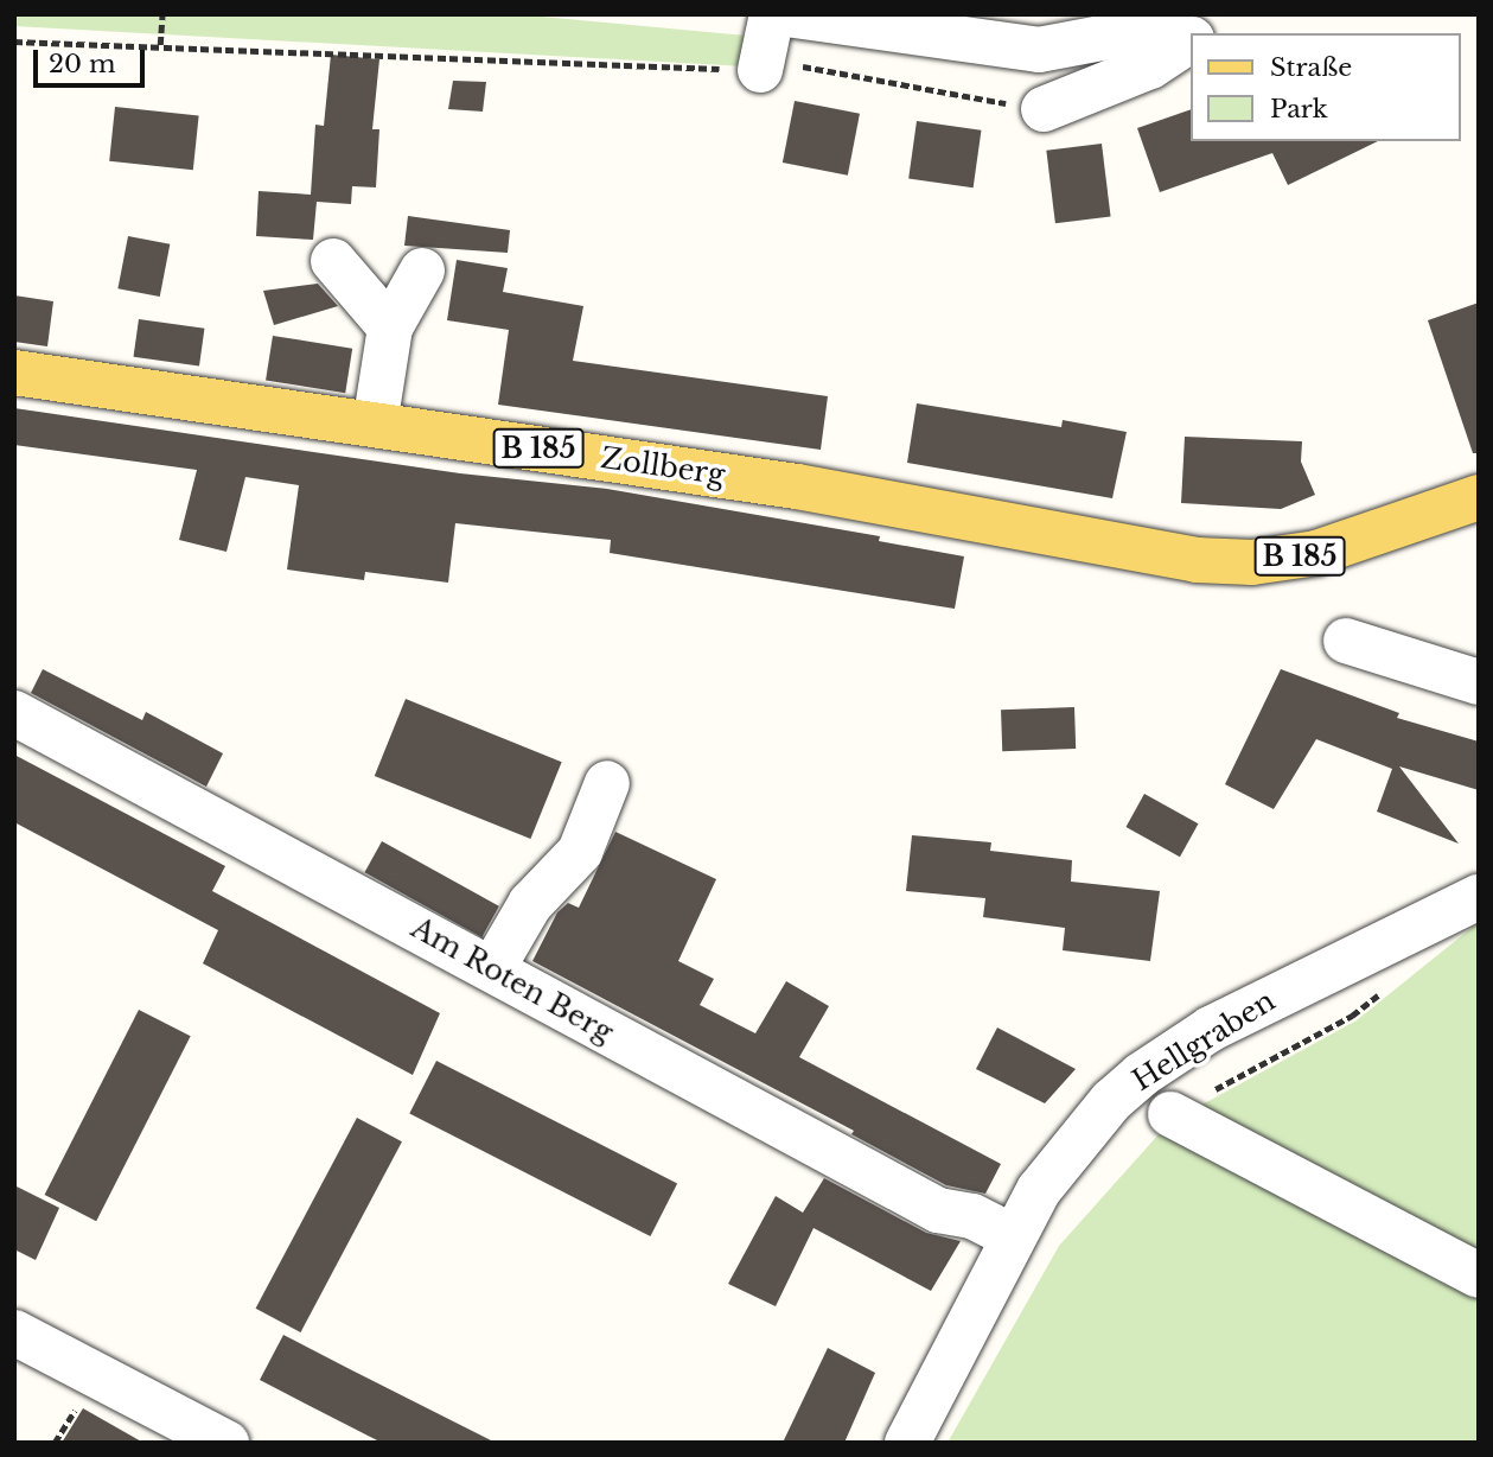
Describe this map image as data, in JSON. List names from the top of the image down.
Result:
{
  "streets": {
    "main road": ["B 185", "Zollberg"],
    "street": ["Am Roten Berg", "Hellgraben"]
  },
  "crossings": [
    ["Am Roten Berg", "Hellgraben"]
  ],
  "legend": ["Straße", "Park"],
  "scale_bar": "20 m"
}
